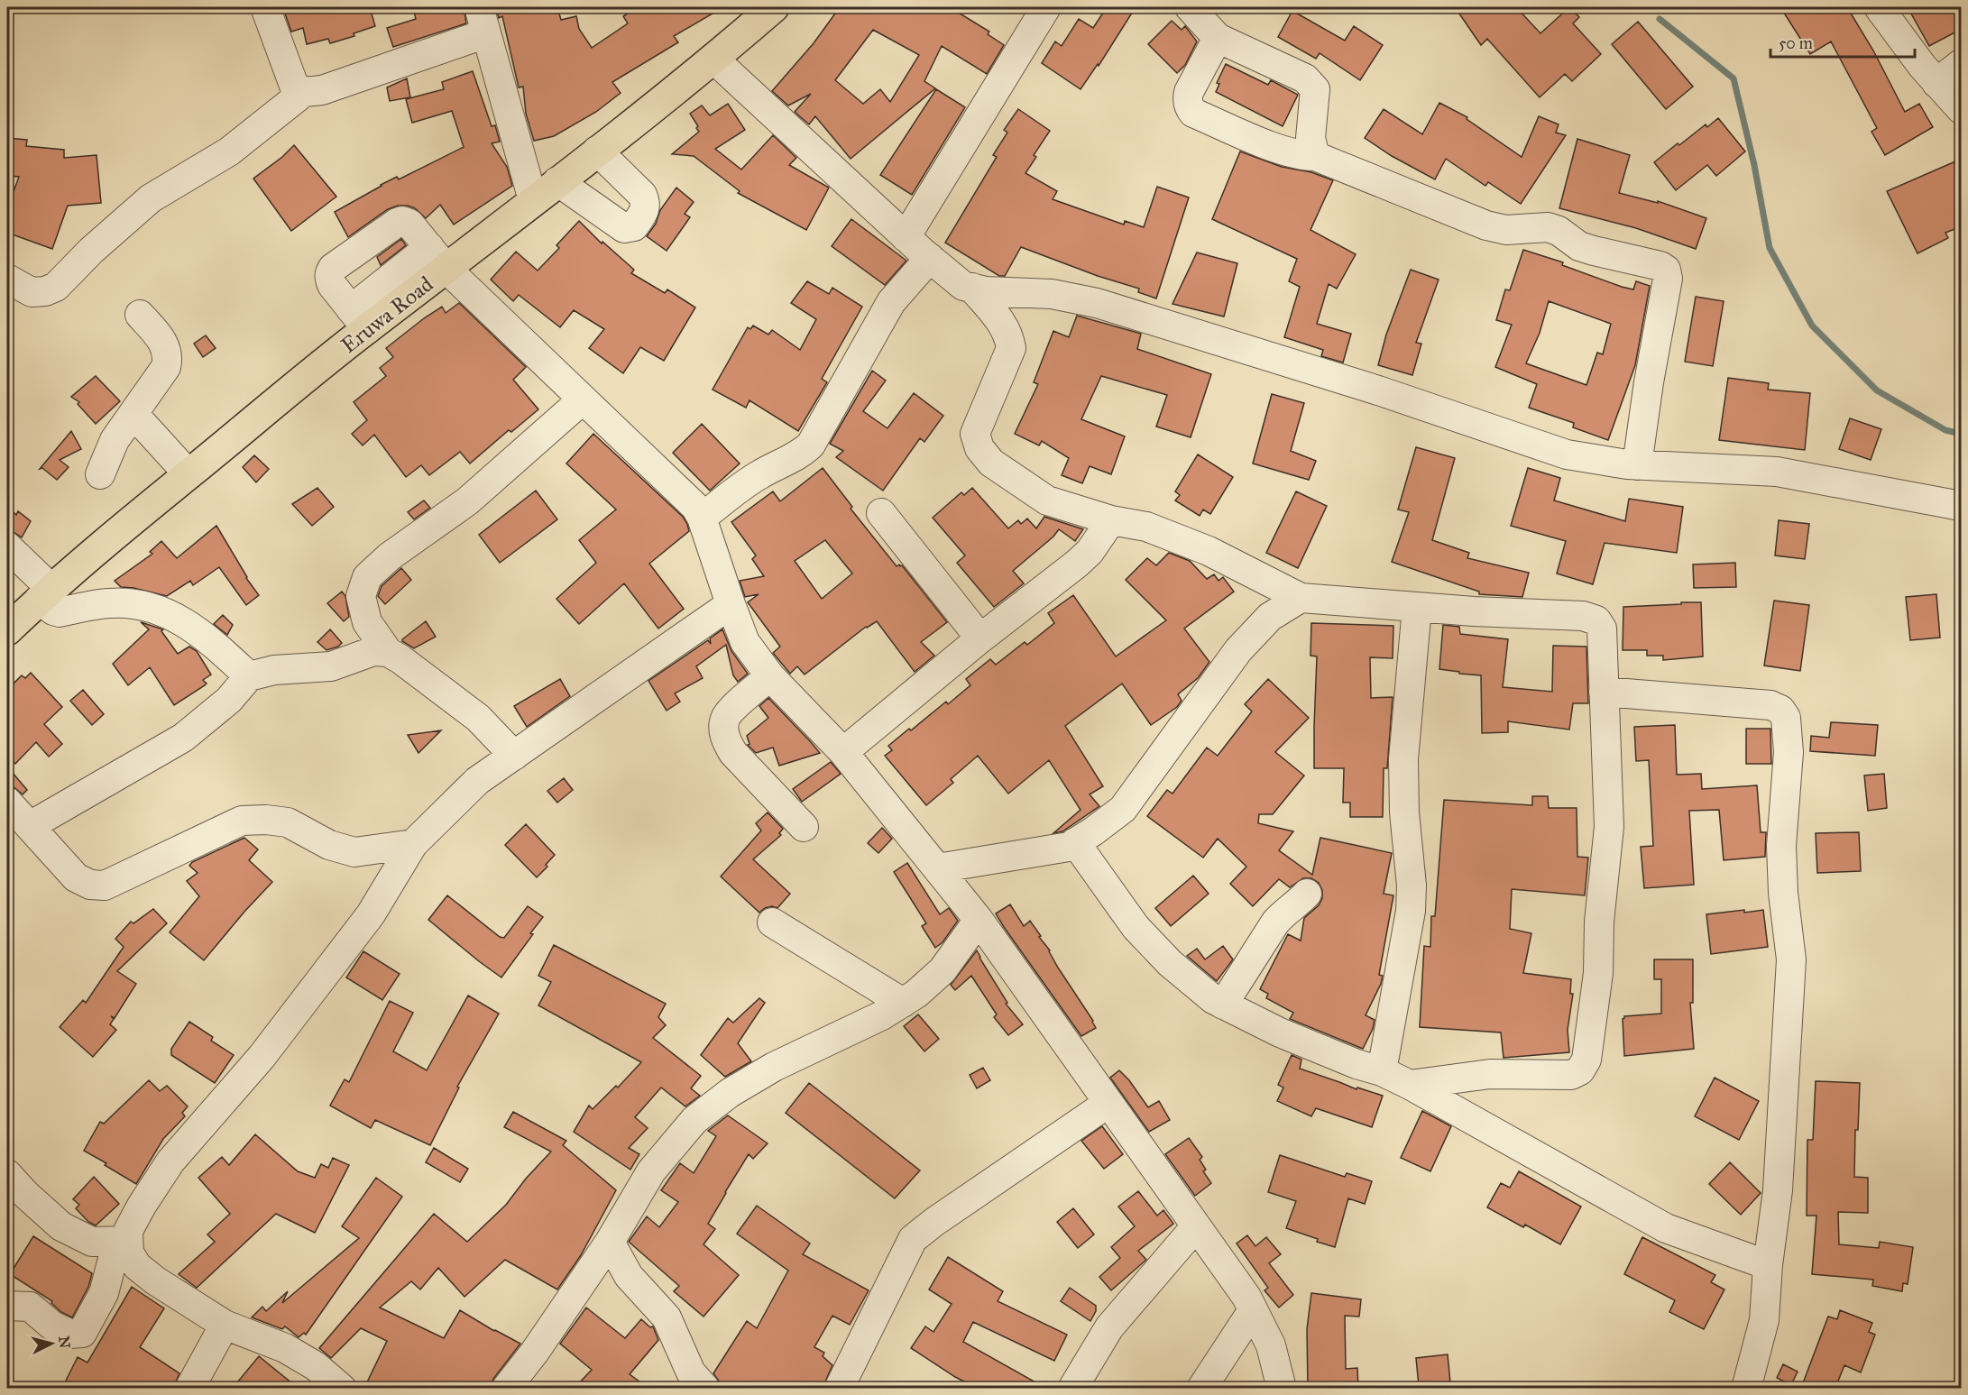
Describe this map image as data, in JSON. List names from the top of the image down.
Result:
{
  "streets": {
    "main road": ["Eruwa Road"]
  },
  "scale_bar": "50 m",
  "north": "right"
}
